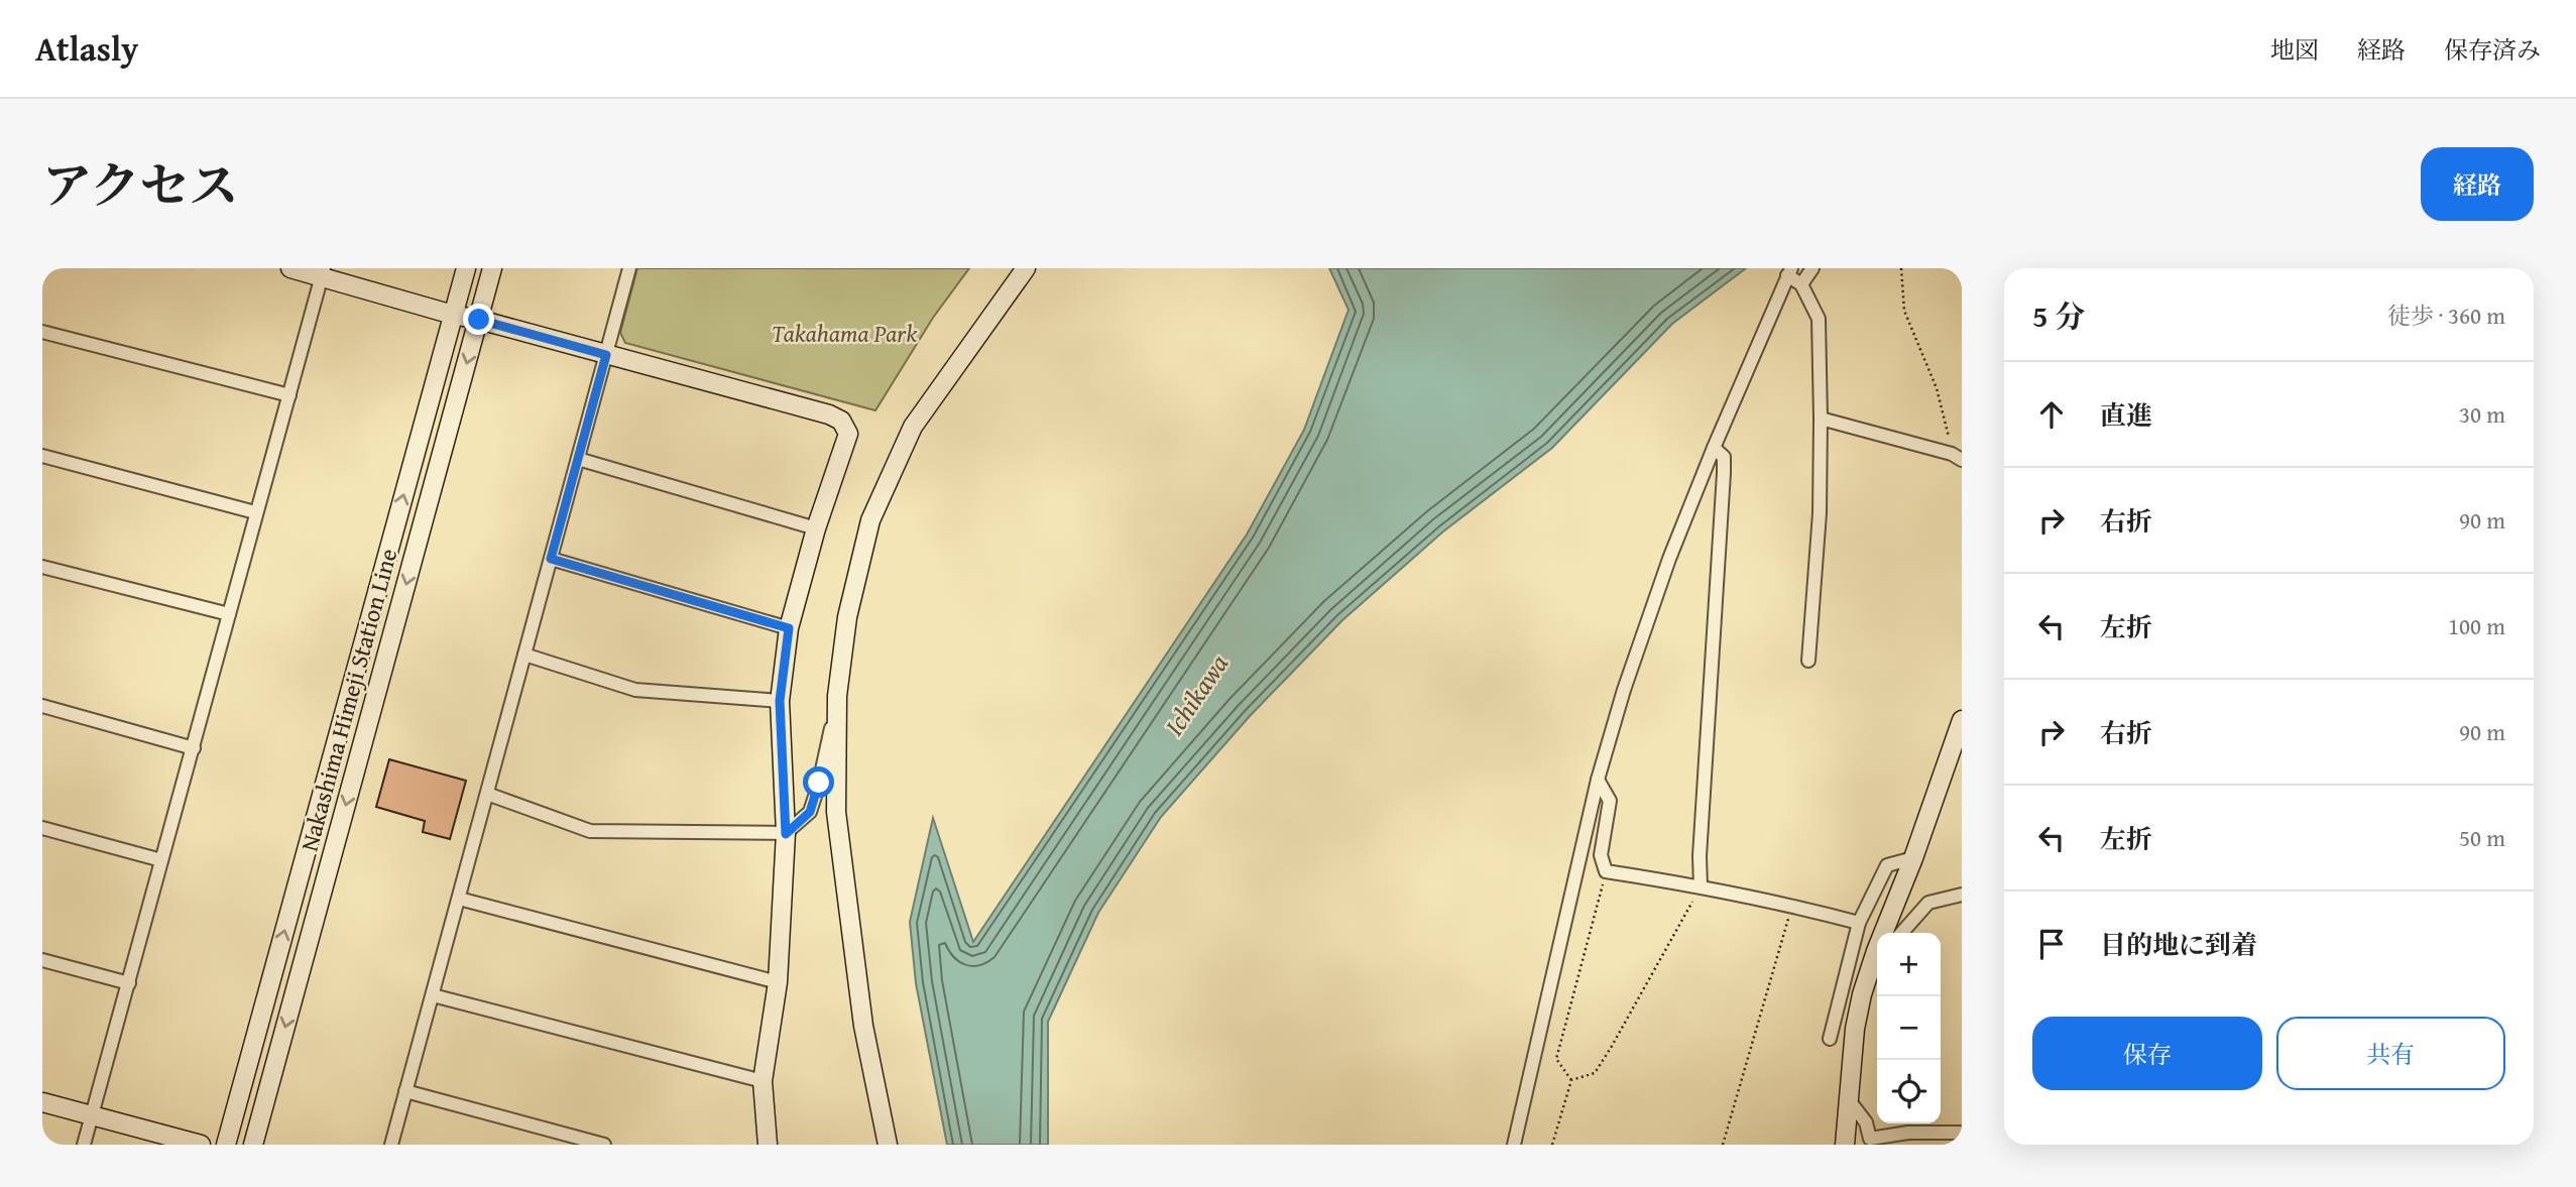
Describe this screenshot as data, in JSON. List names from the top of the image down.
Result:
{
  "streets": {
    "street": ["Nakashima Himeji Station Line"]
  },
  "water": ["Ichikawa"],
  "parks": ["Takahama Park"],
  "page": {
    "header": "Atlasly",
    "nav": ["地図", "経路", "保存済み"],
    "title": "アクセス",
    "buttons": [
      "経路",
      ["保存", "共有"]
    ],
    "heading": ["5 分", "徒歩 · 360 m"],
    "list": [
      ["直進", "30 m"],
      ["右折", "90 m"],
      ["左折", "100 m"],
      ["右折", "90 m"],
      ["左折", "50 m"],
      "目的地に到着"
    ],
    "map_buttons": ["+", "−"]
  }
}
